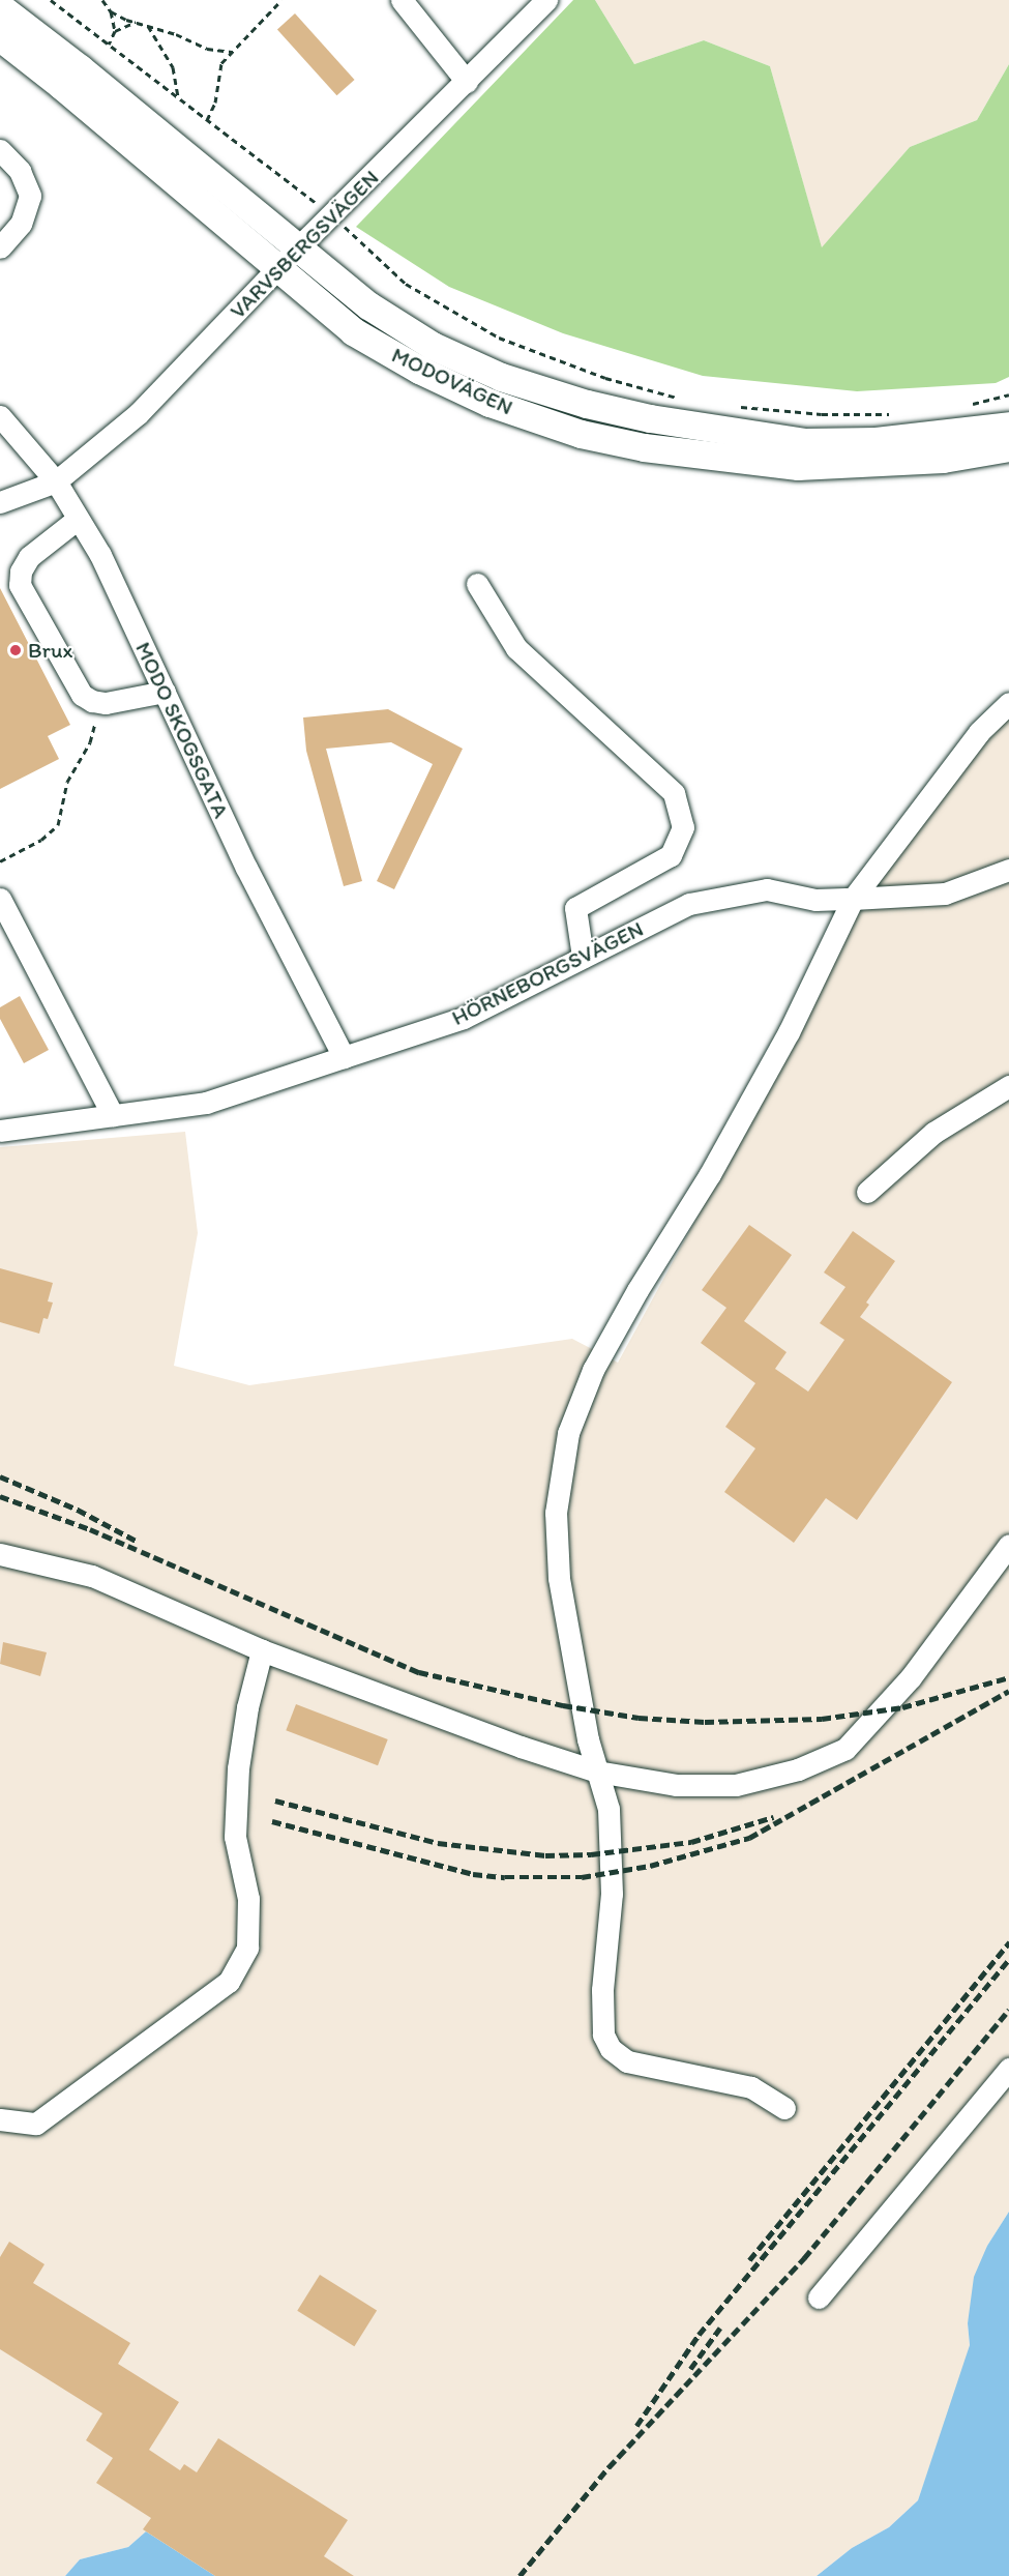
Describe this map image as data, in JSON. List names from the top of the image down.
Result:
{
  "streets": {
    "main road": ["MODOVÄGEN"],
    "street": ["VARVSBERGSVÄGEN", "MODO SKOGSGATA", "HÖRNEBORGSVÄGEN"]
  },
  "crossings": [
    ["VARVSBERGSVÄGEN", "MODOVÄGEN"],
    ["VARVSBERGSVÄGEN", "MODO SKOGSGATA"],
    ["MODO SKOGSGATA", "HÖRNEBORGSVÄGEN"]
  ],
  "places": ["Brux"]
}
